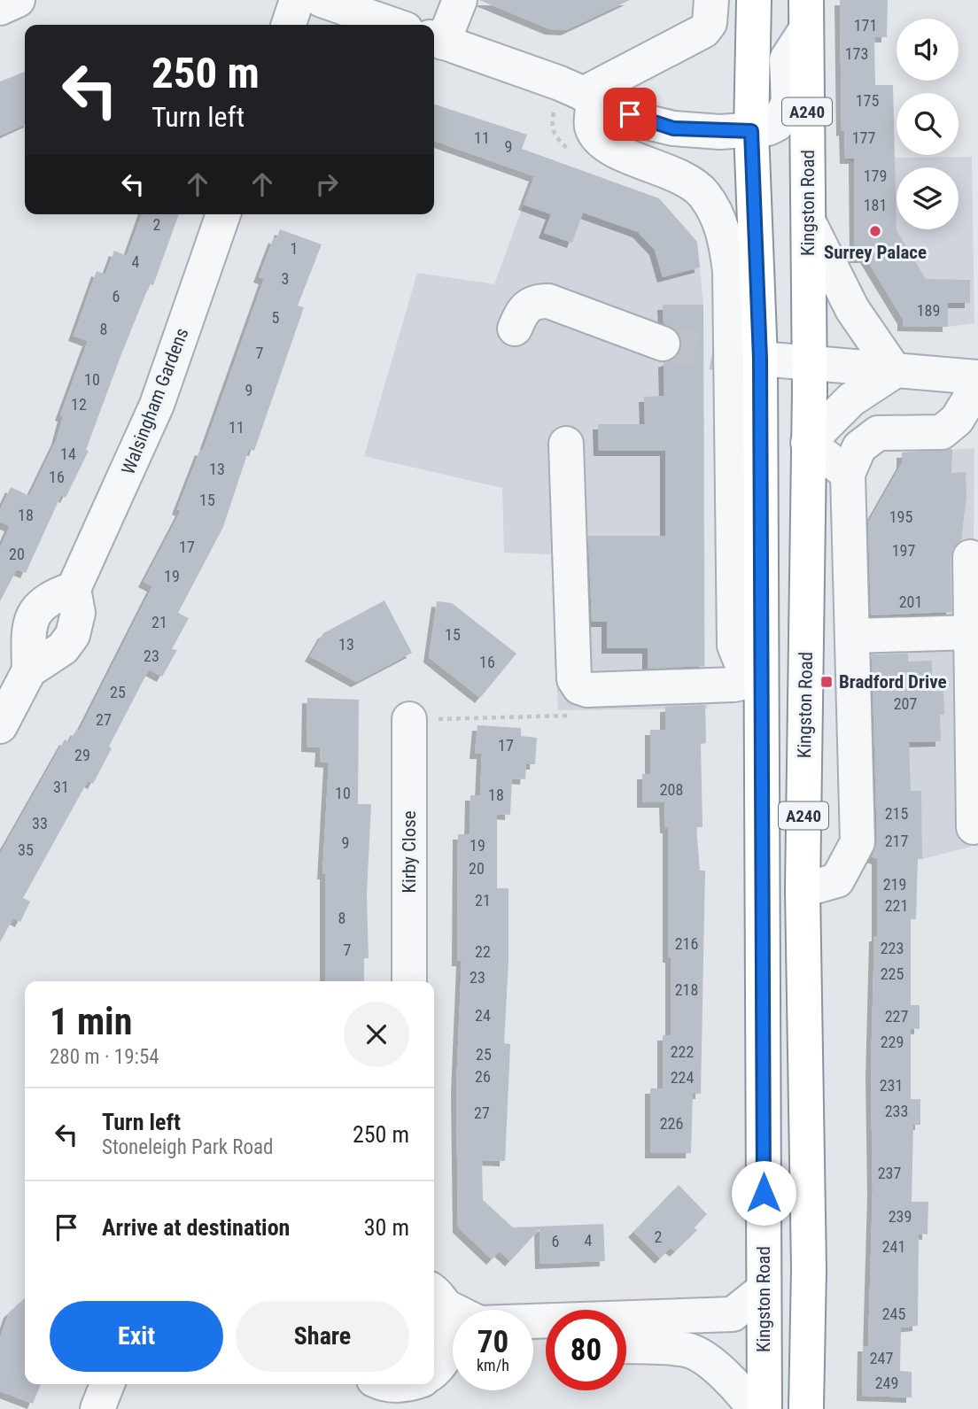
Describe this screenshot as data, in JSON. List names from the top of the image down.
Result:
{
  "streets": {
    "highway": ["A240", "Kingston Road"],
    "street": ["Walsingham Gardens", "Kirby Close"]
  },
  "places": {
    "other": ["Surrey Palace"],
    "transit": ["Bradford Drive"]
  },
  "house_numbers": [
    "171",
    "173",
    "175",
    "11",
    "177",
    "9",
    "179",
    "181",
    "2",
    "1",
    "4",
    "3",
    "6",
    "189",
    "5",
    "8",
    "7",
    "10",
    "9",
    "12",
    "11",
    "14",
    "13",
    "16",
    "15",
    "18",
    "195",
    "17",
    "197",
    "20",
    "19",
    "201",
    "21",
    "15",
    "13",
    "23",
    "16",
    "25",
    "207",
    "27",
    "17",
    "29",
    "31",
    "208",
    "10",
    "18",
    "215",
    "33",
    "217",
    "9",
    "19",
    "35",
    "20",
    "219",
    "21",
    "221",
    "8",
    "216",
    "223",
    "7",
    "22",
    "225",
    "23",
    "218",
    "24",
    "227",
    "229",
    "222",
    "25",
    "26",
    "224",
    "231",
    "233",
    "27",
    "226",
    "237",
    "239",
    "2",
    "4",
    "6",
    "241",
    "245",
    "247",
    "249"
  ],
  "page": {
    "turn": ["250 m", "Turn left"],
    "heading": ["1 min", "280 m · 19:54"],
    "list": [
      {
        "name": "Turn left",
        "note": "Stoneleigh Park Road",
        "value": "250 m"
      },
      {
        "name": "Arrive at destination",
        "value": "30 m"
      }
    ],
    "buttons": ["Exit", "Share"],
    "speed": "70 km/h",
    "limit": "80"
  }
}
